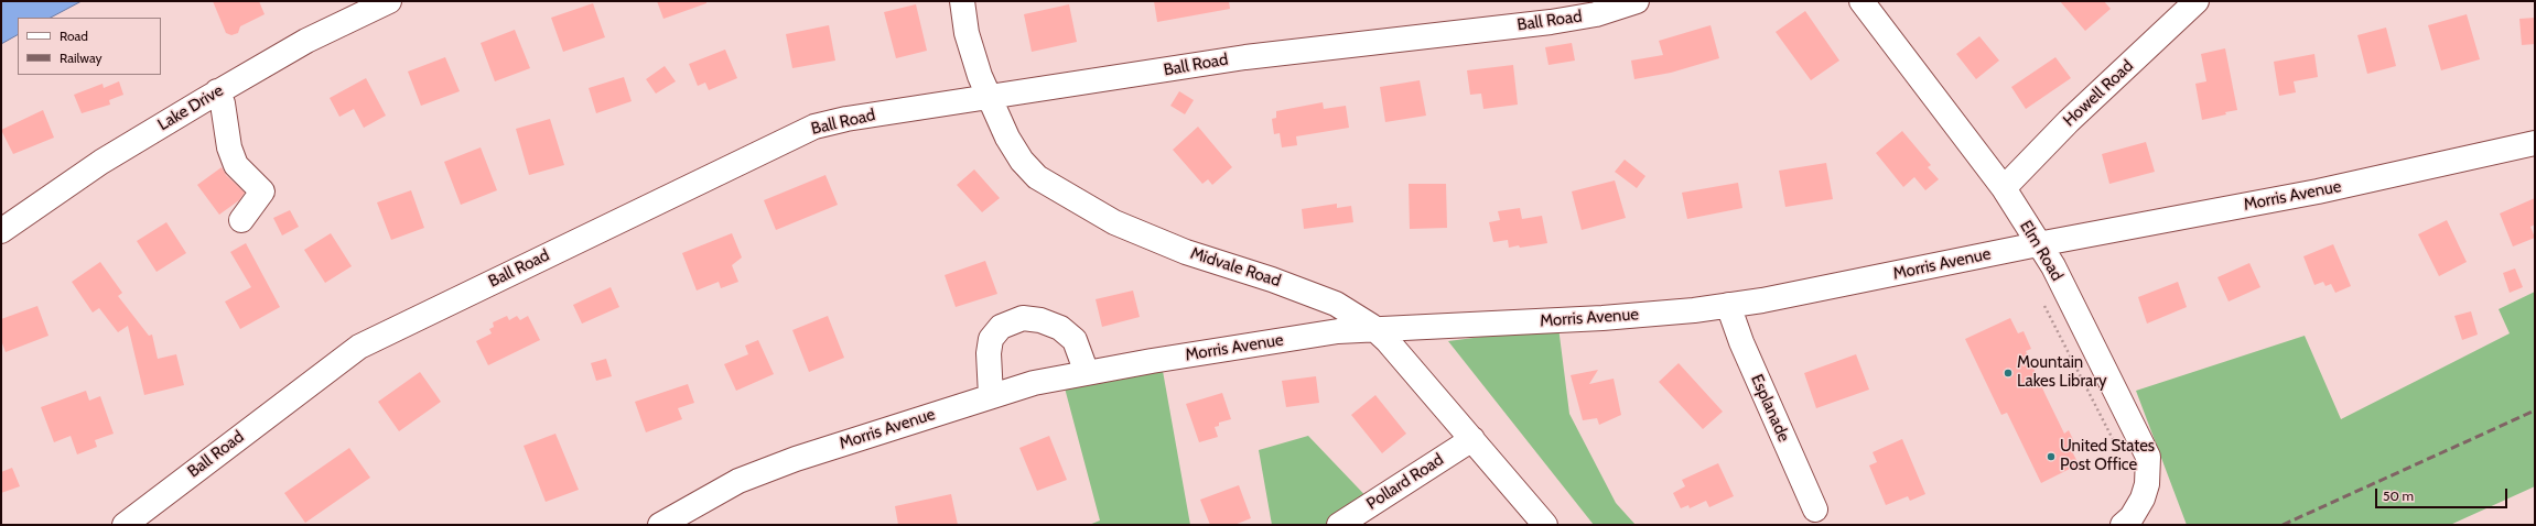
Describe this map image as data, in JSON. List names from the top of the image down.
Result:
{
  "streets": {
    "street": [
      "Ball Road",
      "Howell Road",
      "Lake Drive",
      "Morris Avenue",
      "Elm Road",
      "Midvale Road",
      "Esplanade",
      "Pollard Road"
    ]
  },
  "crossings": [
    ["Ball Road", "Midvale Road"],
    ["Howell Road", "Elm Road"],
    ["Morris Avenue", "Elm Road"],
    ["Morris Avenue", "Midvale Road"],
    ["Morris Avenue", "Esplanade"],
    ["Midvale Road", "Pollard Road"]
  ],
  "places": ["Mountain Lakes Library", "United States Post Office"],
  "legend": ["Road", "Railway"],
  "scale_bar": "50 m"
}
